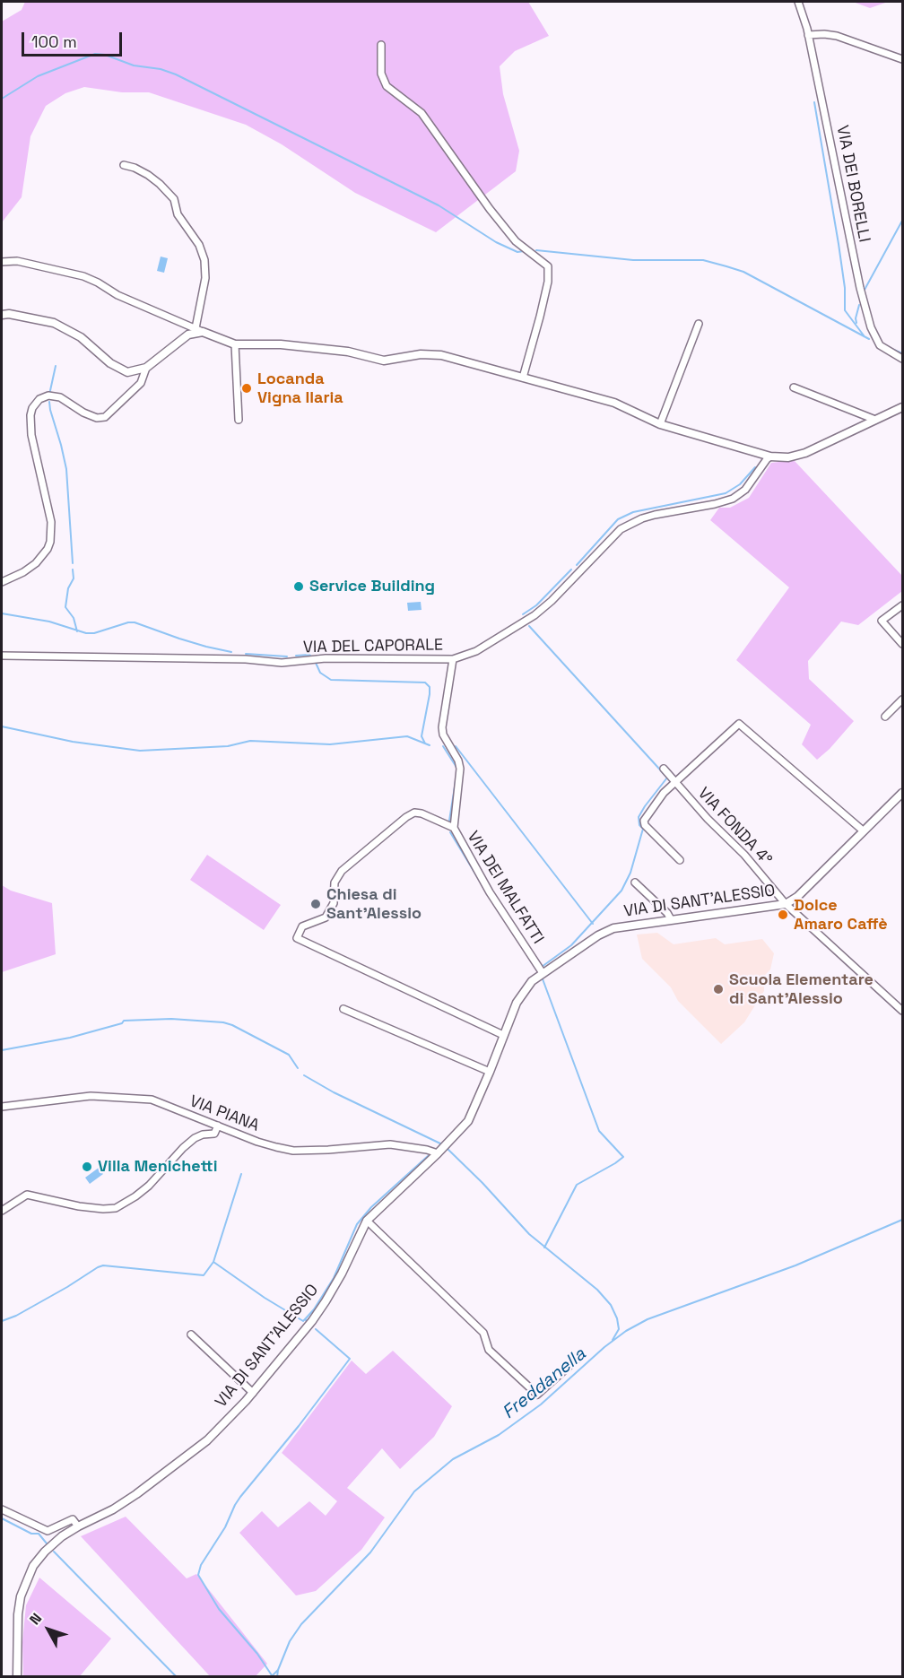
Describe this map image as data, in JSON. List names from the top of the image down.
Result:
{
  "streets": {
    "street": [
      "VIA DEI BORELLI",
      "VIA DEL CAPORALE",
      "VIA FONDA 4°",
      "VIA DEI MALFATTI",
      "VIA DI SANT'ALESSIO",
      "VIA PIANA"
    ]
  },
  "crossings": [
    ["VIA DEL CAPORALE", "VIA DEI MALFATTI"],
    ["VIA FONDA 4°", "VIA DI SANT'ALESSIO"],
    ["VIA DEI MALFATTI", "VIA DI SANT'ALESSIO"],
    ["VIA DI SANT'ALESSIO", "VIA PIANA"]
  ],
  "water": ["Freddanella"],
  "places": [
    "Locanda Vigna Ilaria",
    "Service Building",
    "Chiesa di Sant'Alessio",
    "Dolce Amaro Caffè",
    "Scuola Elementare di Sant'Alessio",
    "Villa Menichetti"
  ],
  "scale_bar": "100 m",
  "north": "top left"
}
